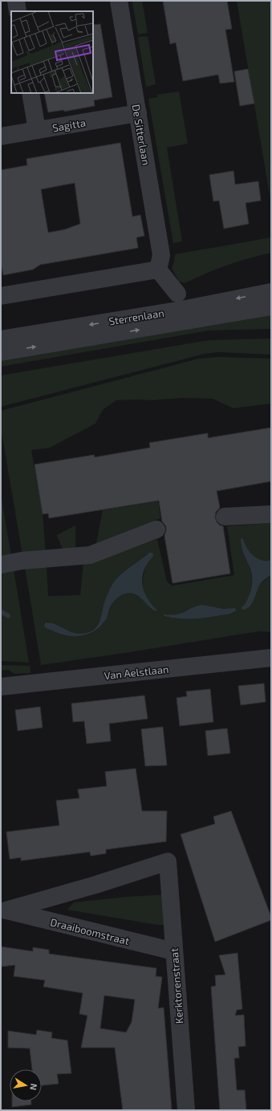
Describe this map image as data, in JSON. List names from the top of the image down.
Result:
{
  "streets": {
    "street": [
      "Sagitta",
      "De Sitterlaan",
      "Sterrenlaan",
      "Van Aelstlaan",
      "Draaiboomstraat",
      "Kerktorenstraat"
    ]
  },
  "crossings": [
    ["Sagitta", "De Sitterlaan"],
    ["Draaiboomstraat", "Kerktorenstraat"]
  ],
  "north": "right"
}
